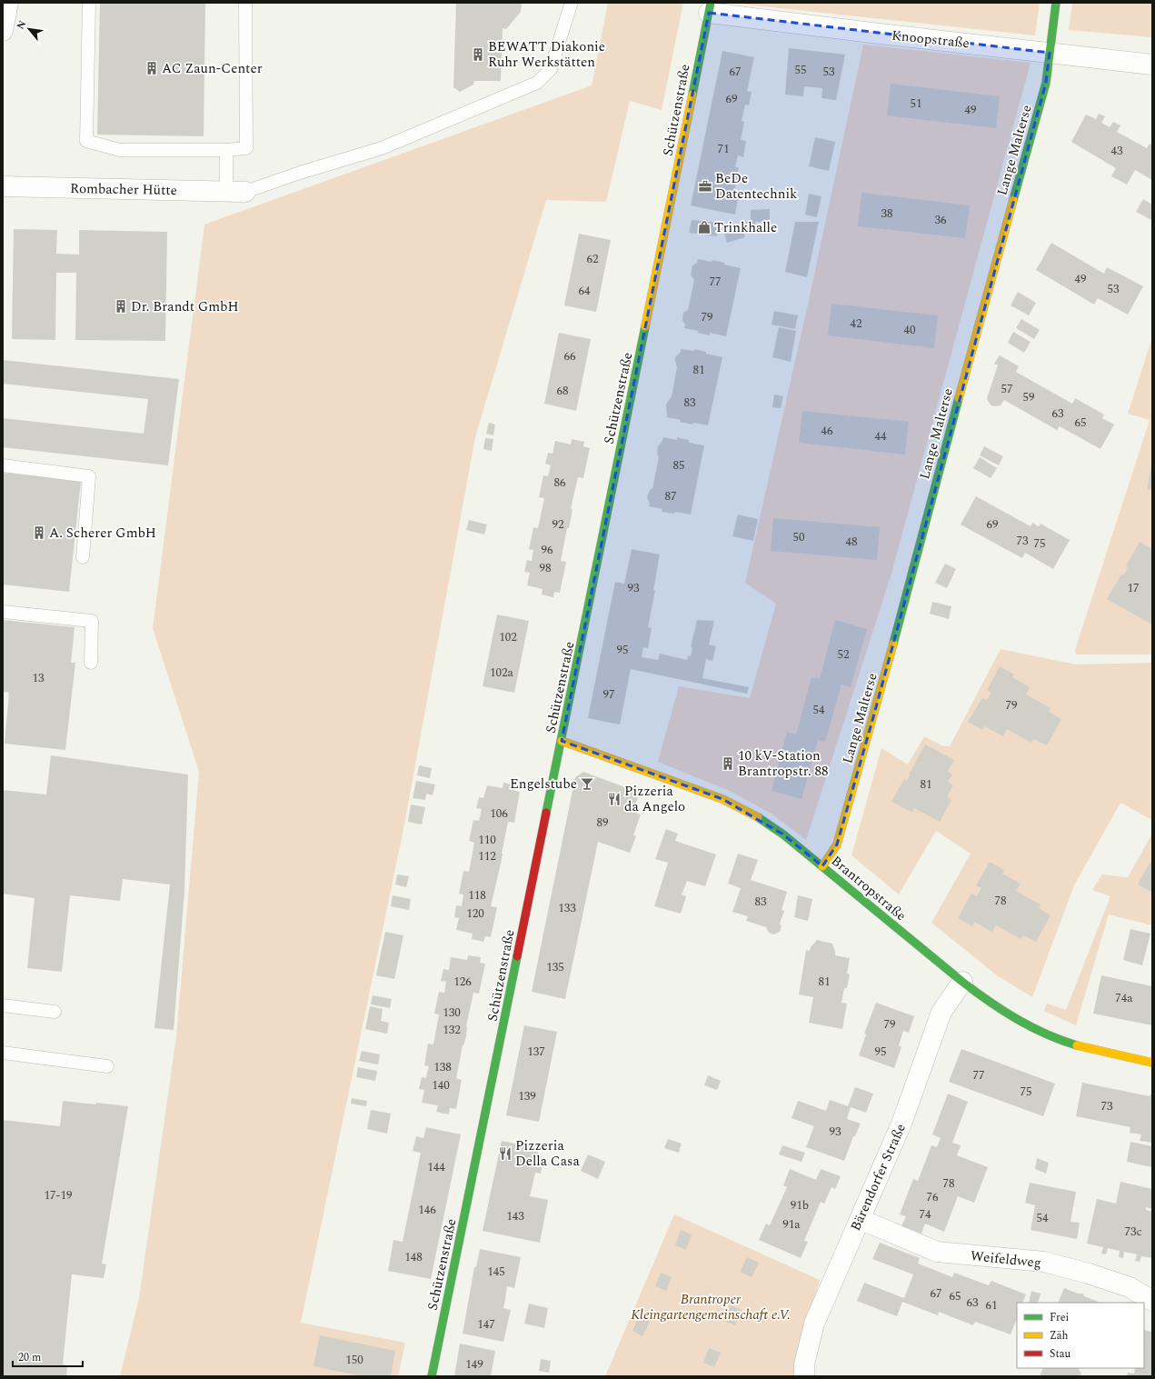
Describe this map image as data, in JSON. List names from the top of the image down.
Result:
{
  "streets": {
    "street": [
      "Knoopstraße",
      "Schützenstraße",
      "Lange Malterse",
      "Rombacher Hütte",
      "Brantropstraße",
      "Bärendorfer Straße",
      "Weifeldweg"
    ]
  },
  "crossings": [
    ["Knoopstraße", "Schützenstraße"],
    ["Knoopstraße", "Lange Malterse"],
    ["Schützenstraße", "Brantropstraße"],
    ["Lange Malterse", "Brantropstraße"],
    ["Brantropstraße", "Bärendorfer Straße"],
    ["Bärendorfer Straße", "Weifeldweg"]
  ],
  "parks": ["Brantroper Kleingartengemeinschaft e.V."],
  "places": {
    "building": [
      "BEWATT Diakonie Ruhr Werkstätten",
      "AC Zaun-Center",
      "Dr. Brandt GmbH",
      "A. Scherer GmbH",
      "10 kV-Station Brantropstr. 88"
    ],
    "office": ["BeDe Datentechnik"],
    "shop": ["Trinkhalle"],
    "bar": ["Engelstube"],
    "restaurant": ["Pizzeria da Angelo", "Pizzeria Della Casa"]
  },
  "house_numbers": [
    "55",
    "67",
    "53",
    "69",
    "51",
    "49",
    "71",
    "43",
    "38",
    "36",
    "62",
    "49",
    "77",
    "53",
    "64",
    "79",
    "42",
    "40",
    "66",
    "81",
    "57",
    "68",
    "59",
    "83",
    "63",
    "65",
    "46",
    "44",
    "85",
    "86",
    "87",
    "92",
    "69",
    "50",
    "73",
    "48",
    "75",
    "96",
    "98",
    "93",
    "17",
    "102",
    "95",
    "52",
    "102a",
    "13",
    "97",
    "79",
    "54",
    "81",
    "106",
    "89",
    "110",
    "112",
    "118",
    "78",
    "83",
    "133",
    "120",
    "135",
    "126",
    "81",
    "74a",
    "130",
    "79",
    "132",
    "137",
    "95",
    "138",
    "77",
    "140",
    "75",
    "139",
    "73",
    "93",
    "144",
    "78",
    "17-19",
    "76",
    "91b",
    "146",
    "74",
    "143",
    "54",
    "91a",
    "73c",
    "148",
    "145",
    "67",
    "65",
    "63",
    "61",
    "147",
    "150",
    "149"
  ],
  "legend": ["Frei", "Zäh", "Stau"],
  "scale_bar": "20 m",
  "north": "top left"
}
